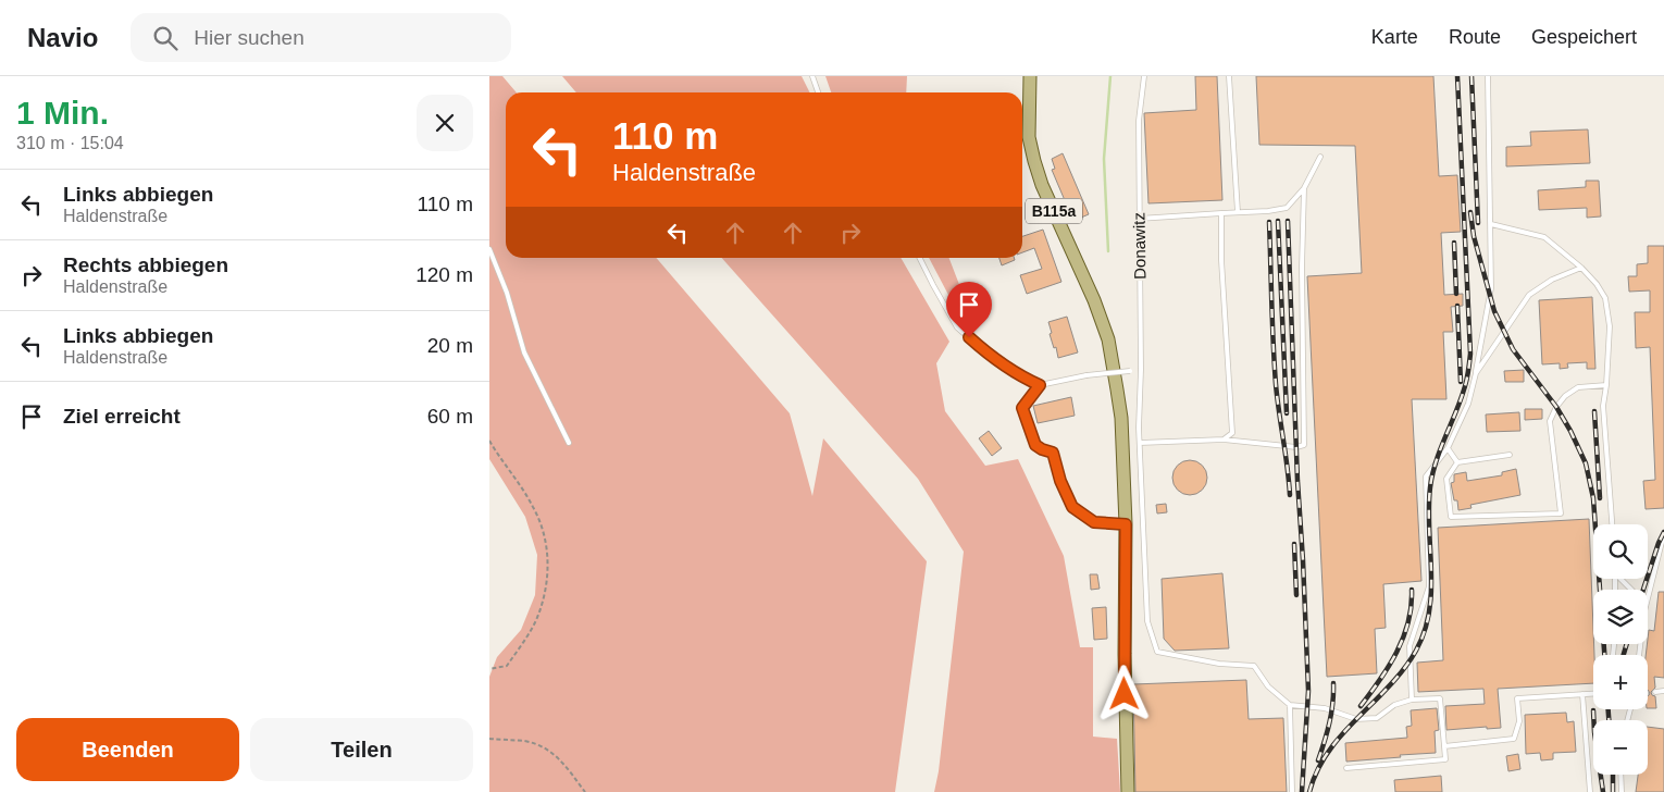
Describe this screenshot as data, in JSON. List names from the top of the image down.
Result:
{
  "streets": {
    "main road": ["B115a"],
    "lane": ["Donawitz"]
  },
  "page": {
    "header": "Navio",
    "search": "Hier suchen",
    "nav": ["Karte", "Route", "Gespeichert"],
    "heading": ["1 Min.", "310 m · 15:04"],
    "turn": ["110 m", "Haldenstraße"],
    "list": [
      {
        "name": "Links abbiegen",
        "note": "Haldenstraße",
        "value": "110 m"
      },
      {
        "name": "Rechts abbiegen",
        "note": "Haldenstraße",
        "value": "120 m"
      },
      {
        "name": "Links abbiegen",
        "note": "Haldenstraße",
        "value": "20 m"
      },
      {
        "name": "Ziel erreicht",
        "value": "60 m"
      }
    ],
    "map_buttons": ["+", "−"],
    "buttons": ["Beenden", "Teilen"]
  }
}
